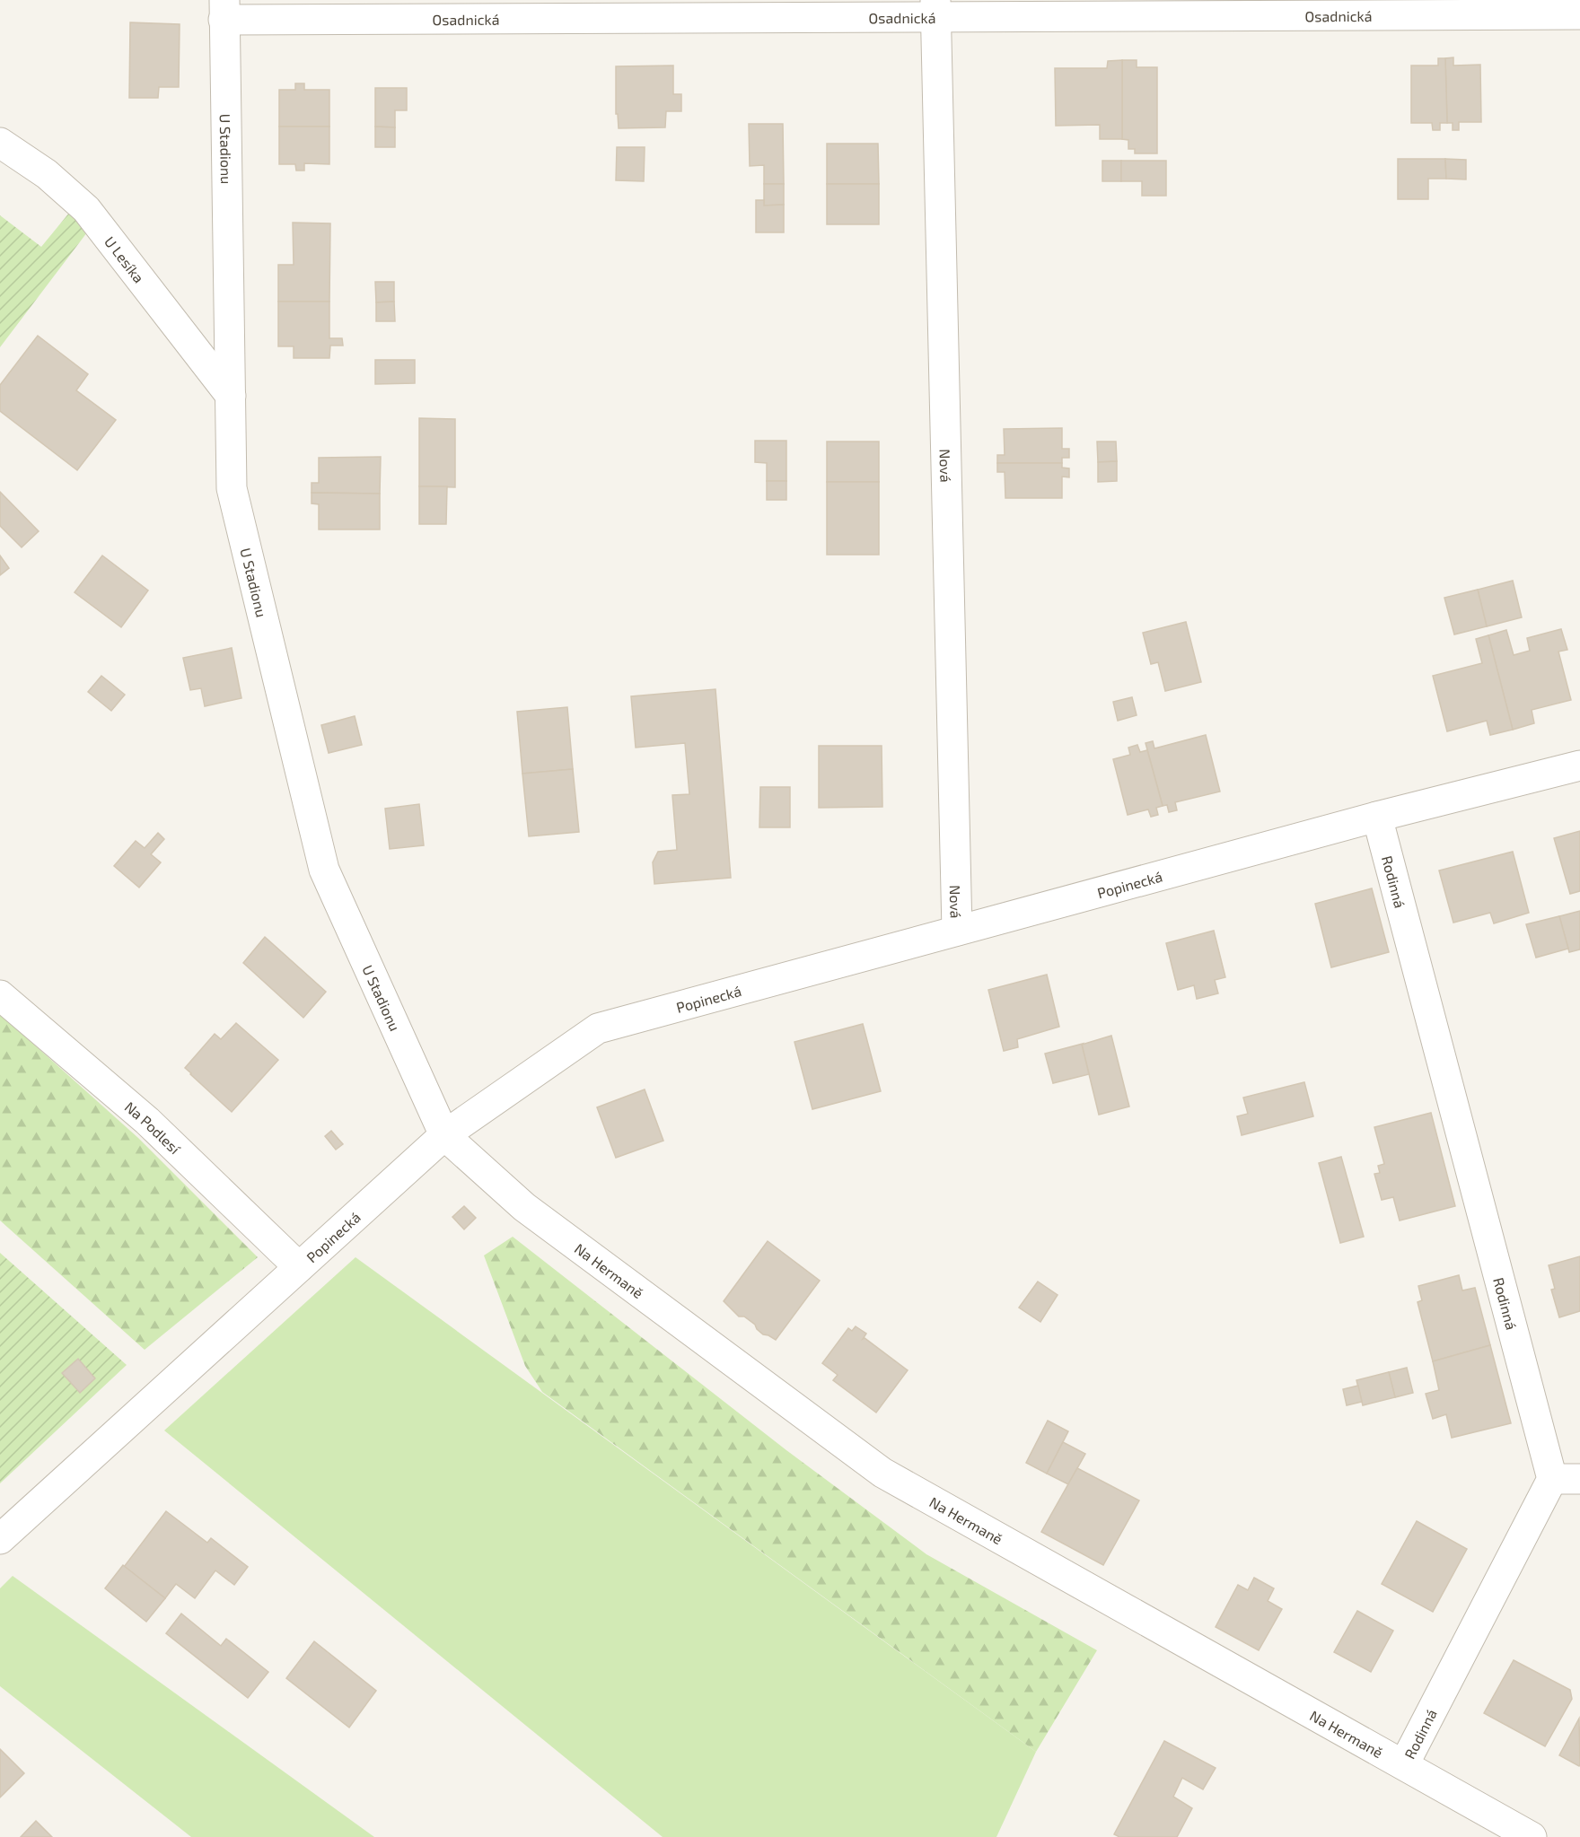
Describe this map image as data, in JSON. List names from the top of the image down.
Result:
{
  "streets": {
    "street": [
      "Osadnická",
      "U Stadionu",
      "U Lesíka",
      "Nová",
      "Rodinná",
      "Popinecká",
      "Na Podlesí",
      "Na Hermaně"
    ]
  },
  "crossings": [
    ["Osadnická", "U Stadionu"],
    ["Osadnická", "Nová"],
    ["U Stadionu", "U Lesíka"],
    ["U Stadionu", "Popinecká"],
    ["U Stadionu", "Na Hermaně"],
    ["Nová", "Popinecká"],
    ["Rodinná", "Popinecká"],
    ["Rodinná", "Na Hermaně"],
    ["Popinecká", "Na Podlesí"],
    ["Popinecká", "Na Hermaně"]
  ]
}
